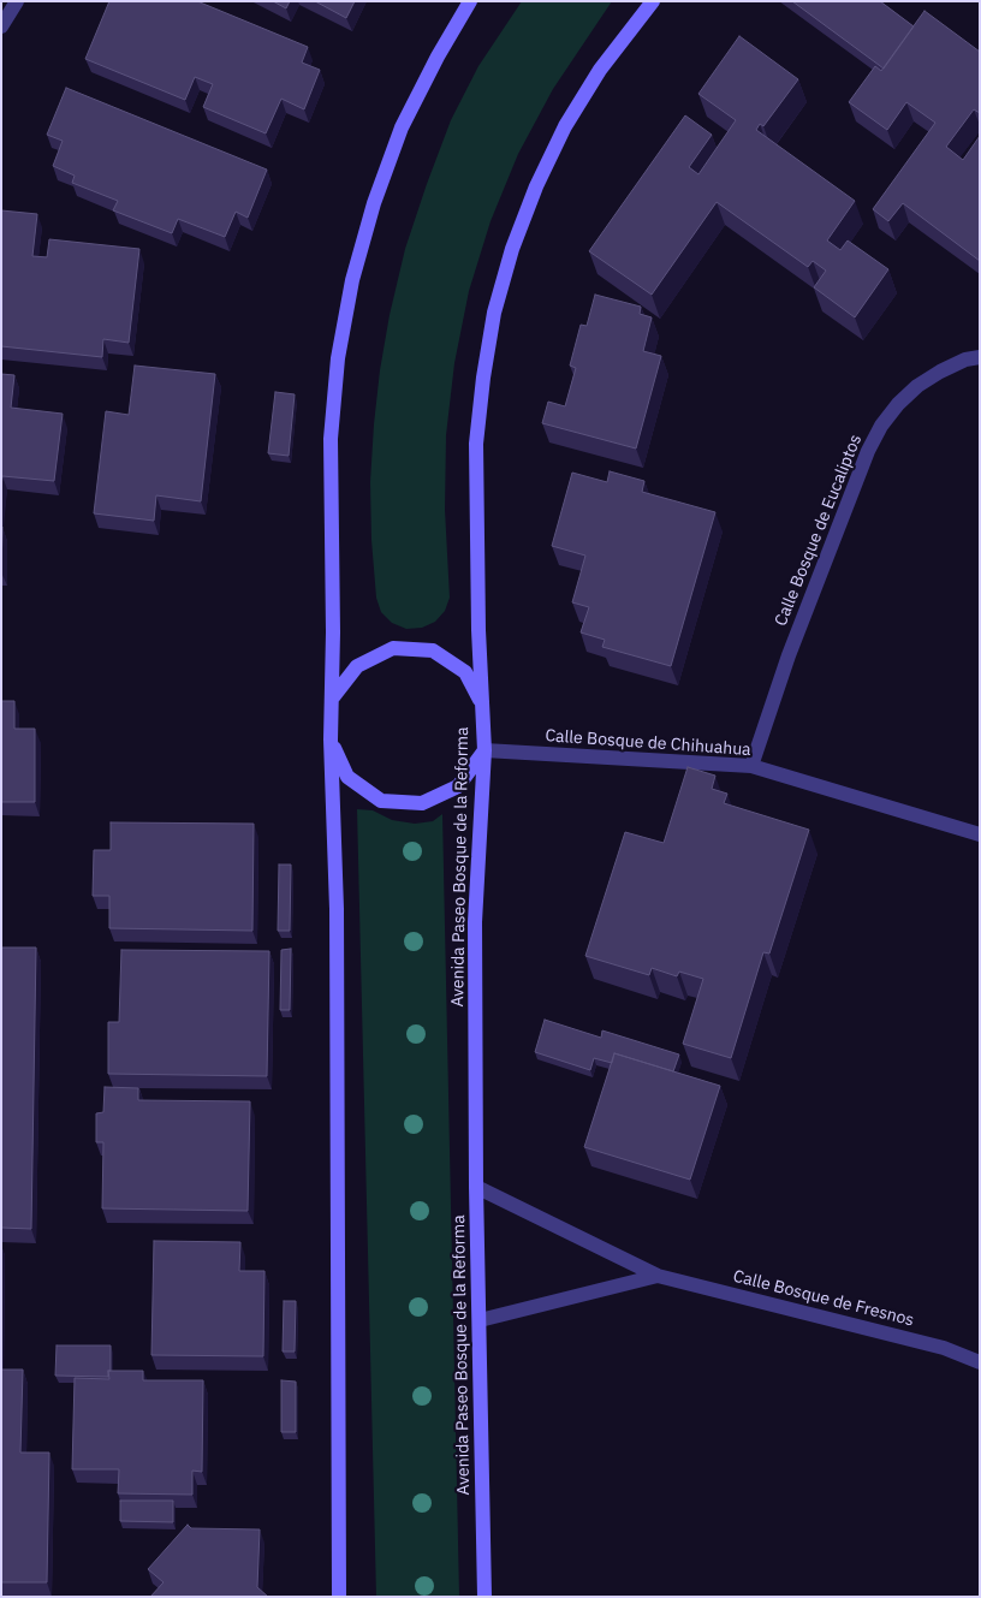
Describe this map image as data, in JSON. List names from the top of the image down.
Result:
{
  "streets": {
    "main road": ["Avenida Paseo Bosque de la Reforma"],
    "street": ["Calle Bosque de Eucaliptos", "Calle Bosque de Chihuahua", "Calle Bosque de Fresnos"]
  },
  "crossings": [
    ["Calle Bosque de Eucaliptos", "Calle Bosque de Chihuahua"],
    ["Calle Bosque de Chihuahua", "Avenida Paseo Bosque de la Reforma"],
    ["Avenida Paseo Bosque de la Reforma", "Calle Bosque de Fresnos"]
  ]
}
